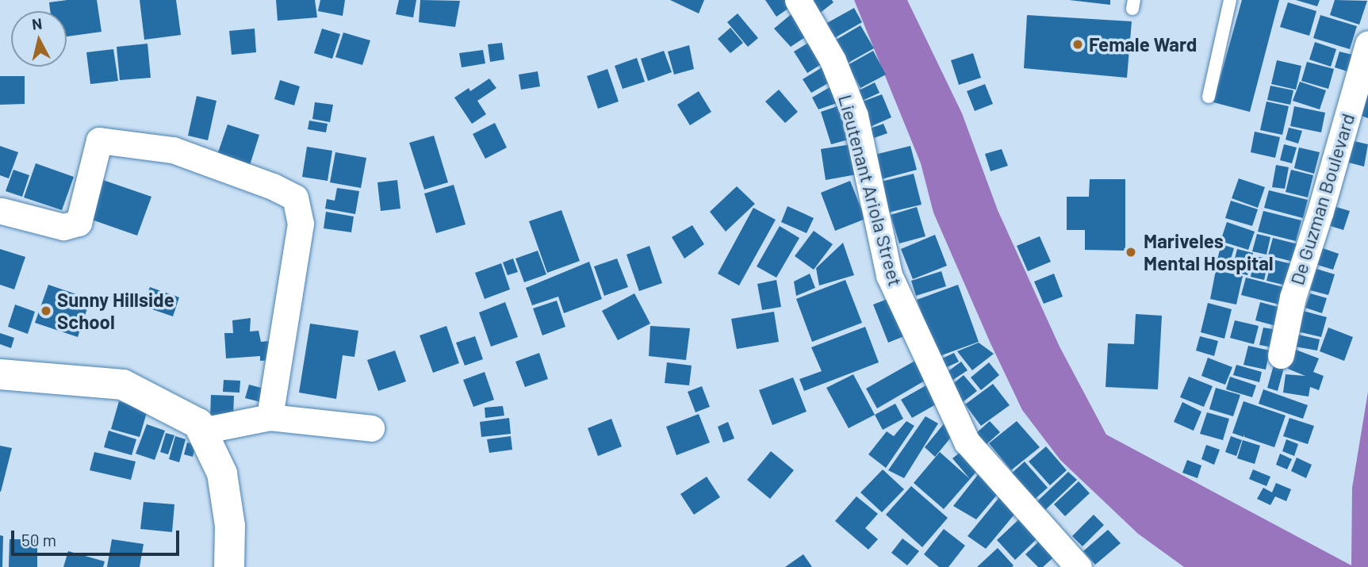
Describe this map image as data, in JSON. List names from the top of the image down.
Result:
{
  "streets": {
    "street": ["Lieutenant Ariola Street", "De Guzman Boulevard"]
  },
  "places": ["Female Ward", "Mariveles Mental Hospital", "Sunny Hillside School"],
  "scale_bar": "50 m",
  "north": "top"
}
